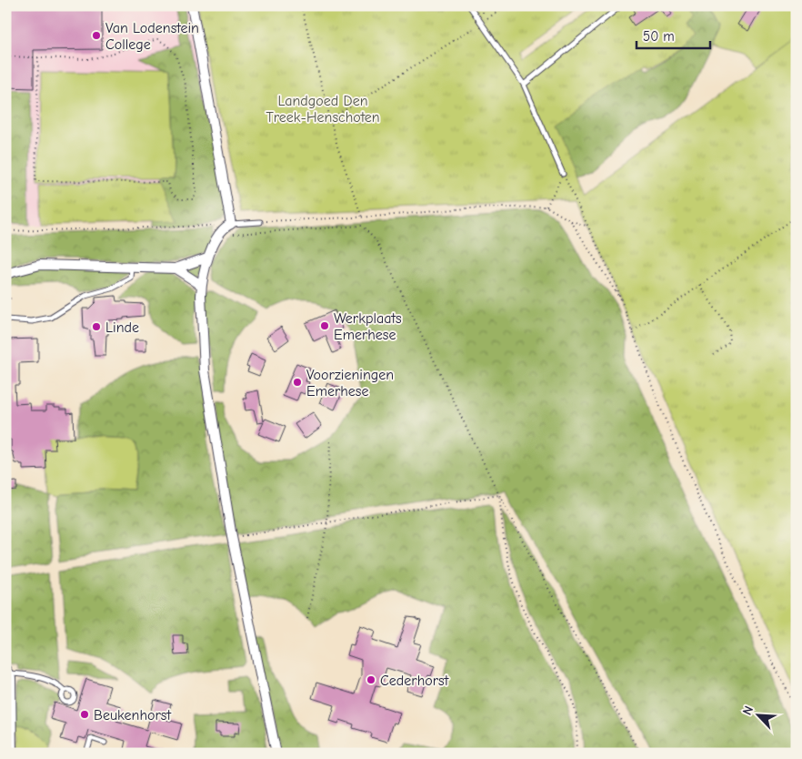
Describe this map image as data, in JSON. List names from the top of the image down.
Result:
{
  "parks": ["Landgoed Den Treek-Henschoten"],
  "places": [
    "Van Lodenstein College",
    "Werkplaats Emerhese",
    "Linde",
    "Voorzieningen Emerhese",
    "Cederhorst",
    "Beukenhorst"
  ],
  "scale_bar": "50 m",
  "north": "top left"
}
